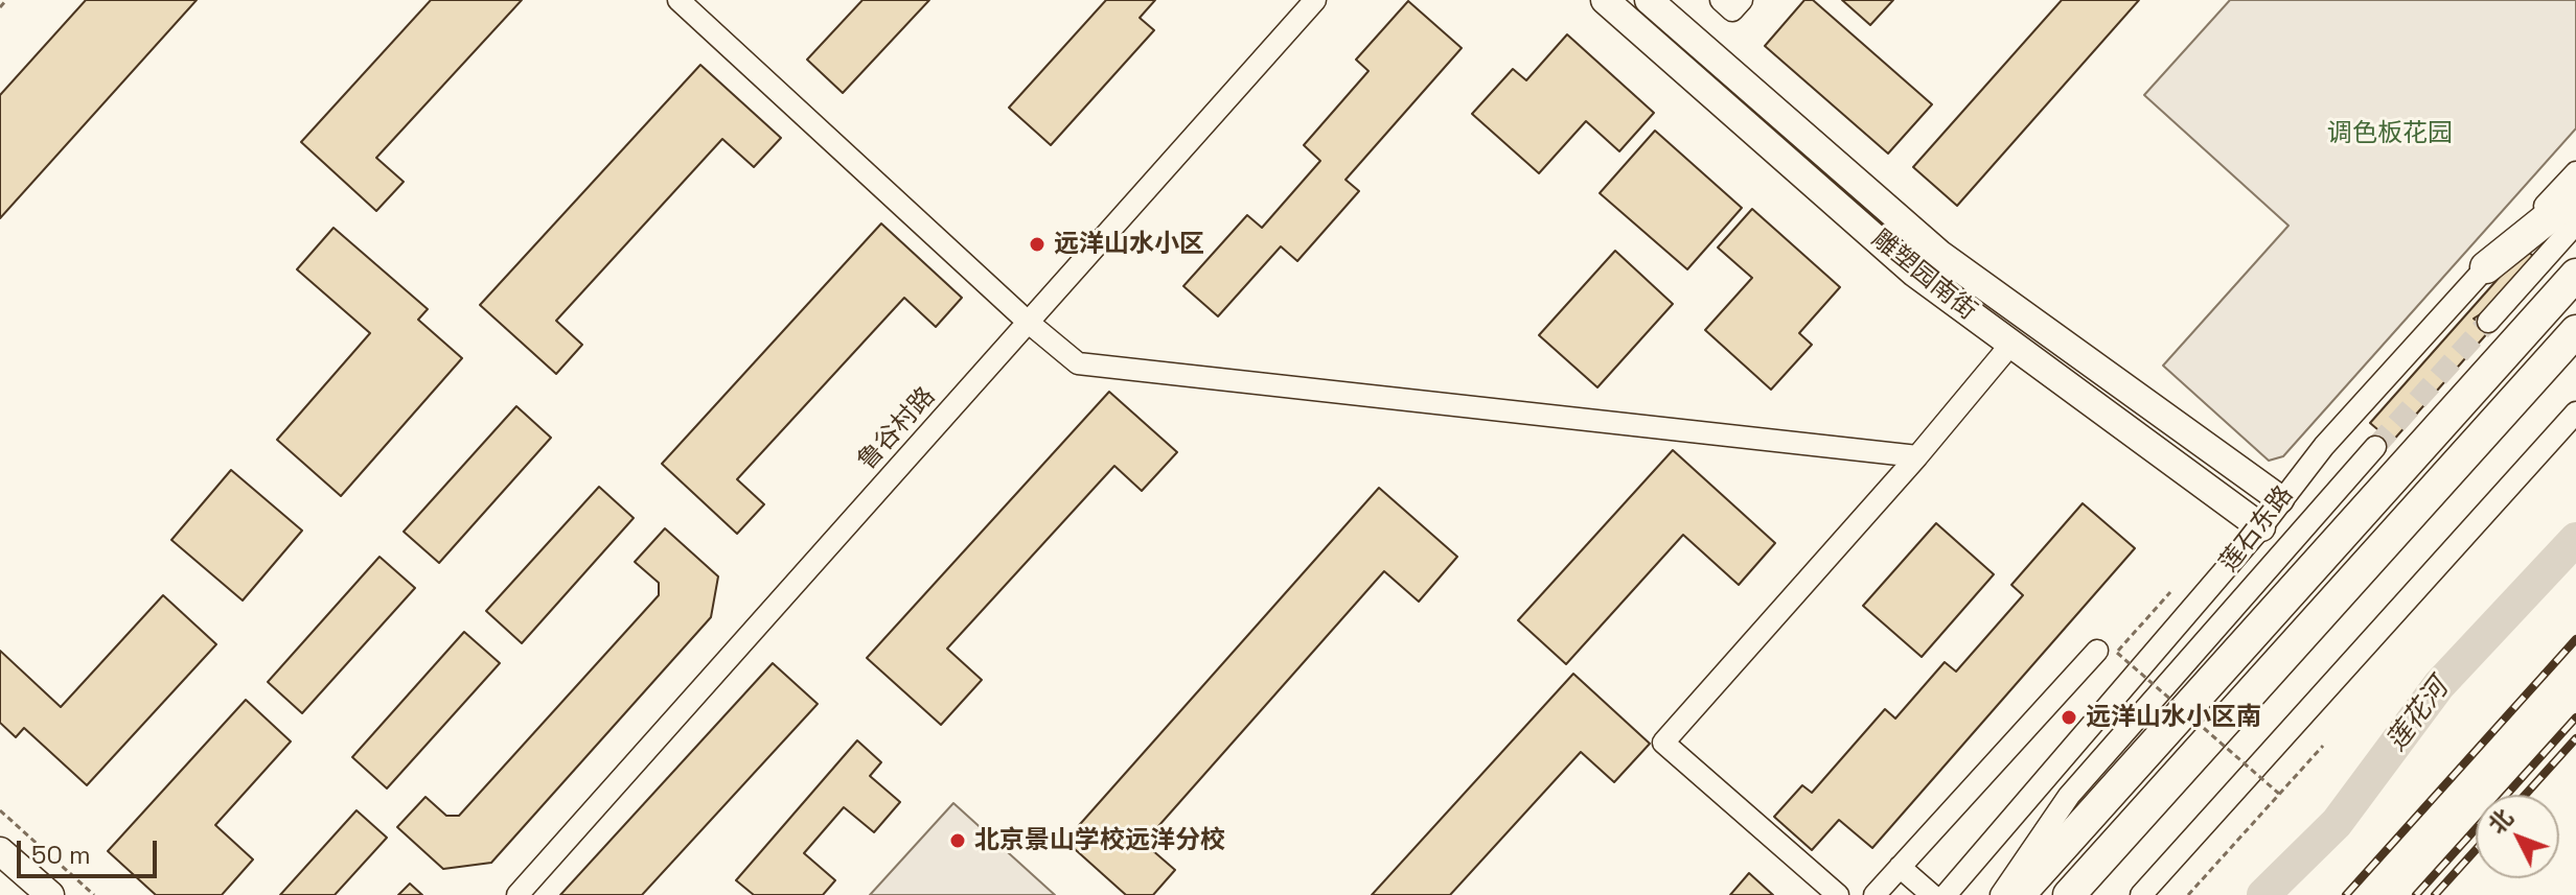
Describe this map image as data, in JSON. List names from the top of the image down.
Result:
{
  "streets": {
    "main road": ["雕塑园南街"],
    "street": ["鲁谷村路", "莲石东路"]
  },
  "crossings": [
    ["雕塑园南街", "莲石东路"]
  ],
  "water": ["莲花河"],
  "parks": ["调色板花园"],
  "places": ["远洋山水小区", "远洋山水小区南", "北京景山学校远洋分校"],
  "scale_bar": "50 m",
  "north": "top left"
}
